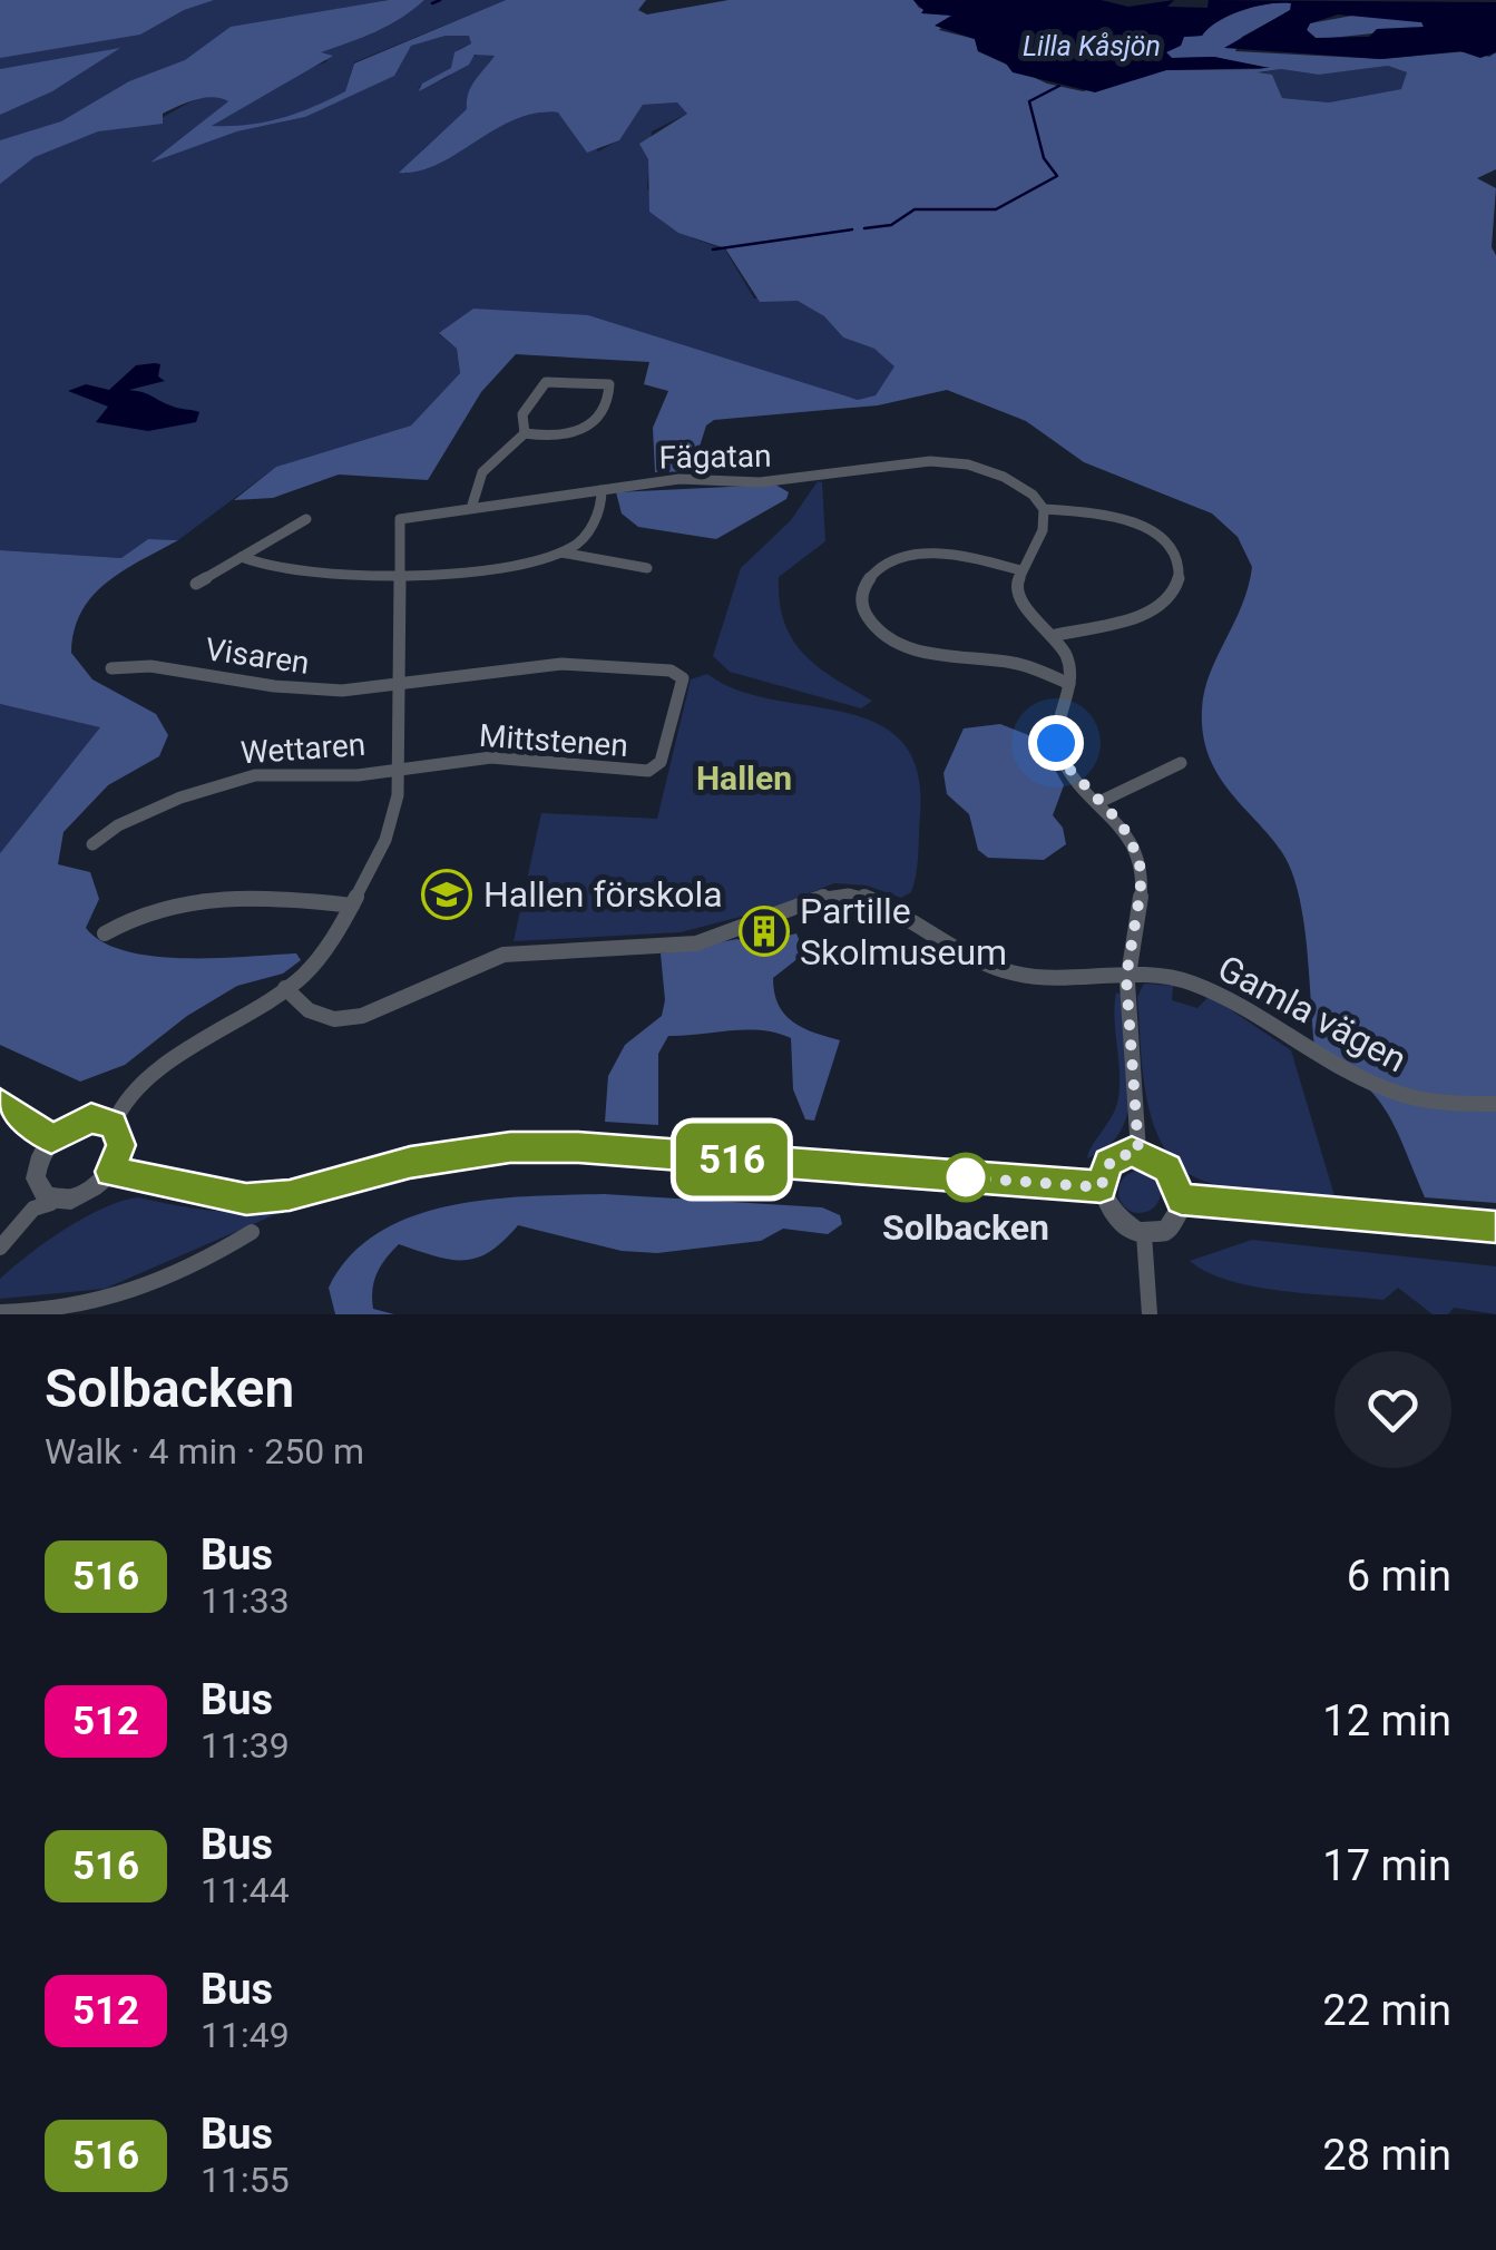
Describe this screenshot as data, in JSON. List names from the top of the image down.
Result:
{
  "streets": {
    "street": [
      "Fägatan",
      "Visaren",
      "Mittstenen",
      "Wettaren",
      "Gamla vägen"
    ]
  },
  "crossings": [
    ["Fägatan", "Visaren"],
    ["Fägatan", "Mittstenen"],
    ["Fägatan", "Wettaren"],
    ["Fägatan", "Gamla vägen"],
    ["Visaren", "Mittstenen"],
    ["Mittstenen", "Wettaren"]
  ],
  "districts": ["Hallen"],
  "water": ["Lilla Kåsjön"],
  "places": {
    "school or university": ["Hallen förskola"],
    "building": ["Partille Skolmuseum"],
    "other": ["Solbacken"]
  },
  "lines": ["bus line 516"],
  "page": {
    "on_map": "516",
    "heading": ["Solbacken", "Walk · 4 min · 250 m"],
    "list": [
      {
        "mark": "516",
        "name": "Bus",
        "note": "11:33",
        "value": "6 min"
      },
      {
        "mark": "512",
        "name": "Bus",
        "note": "11:39",
        "value": "12 min"
      },
      {
        "mark": "516",
        "name": "Bus",
        "note": "11:44",
        "value": "17 min"
      },
      {
        "mark": "512",
        "name": "Bus",
        "note": "11:49",
        "value": "22 min"
      },
      {
        "mark": "516",
        "name": "Bus",
        "note": "11:55",
        "value": "28 min"
      }
    ]
  }
}
